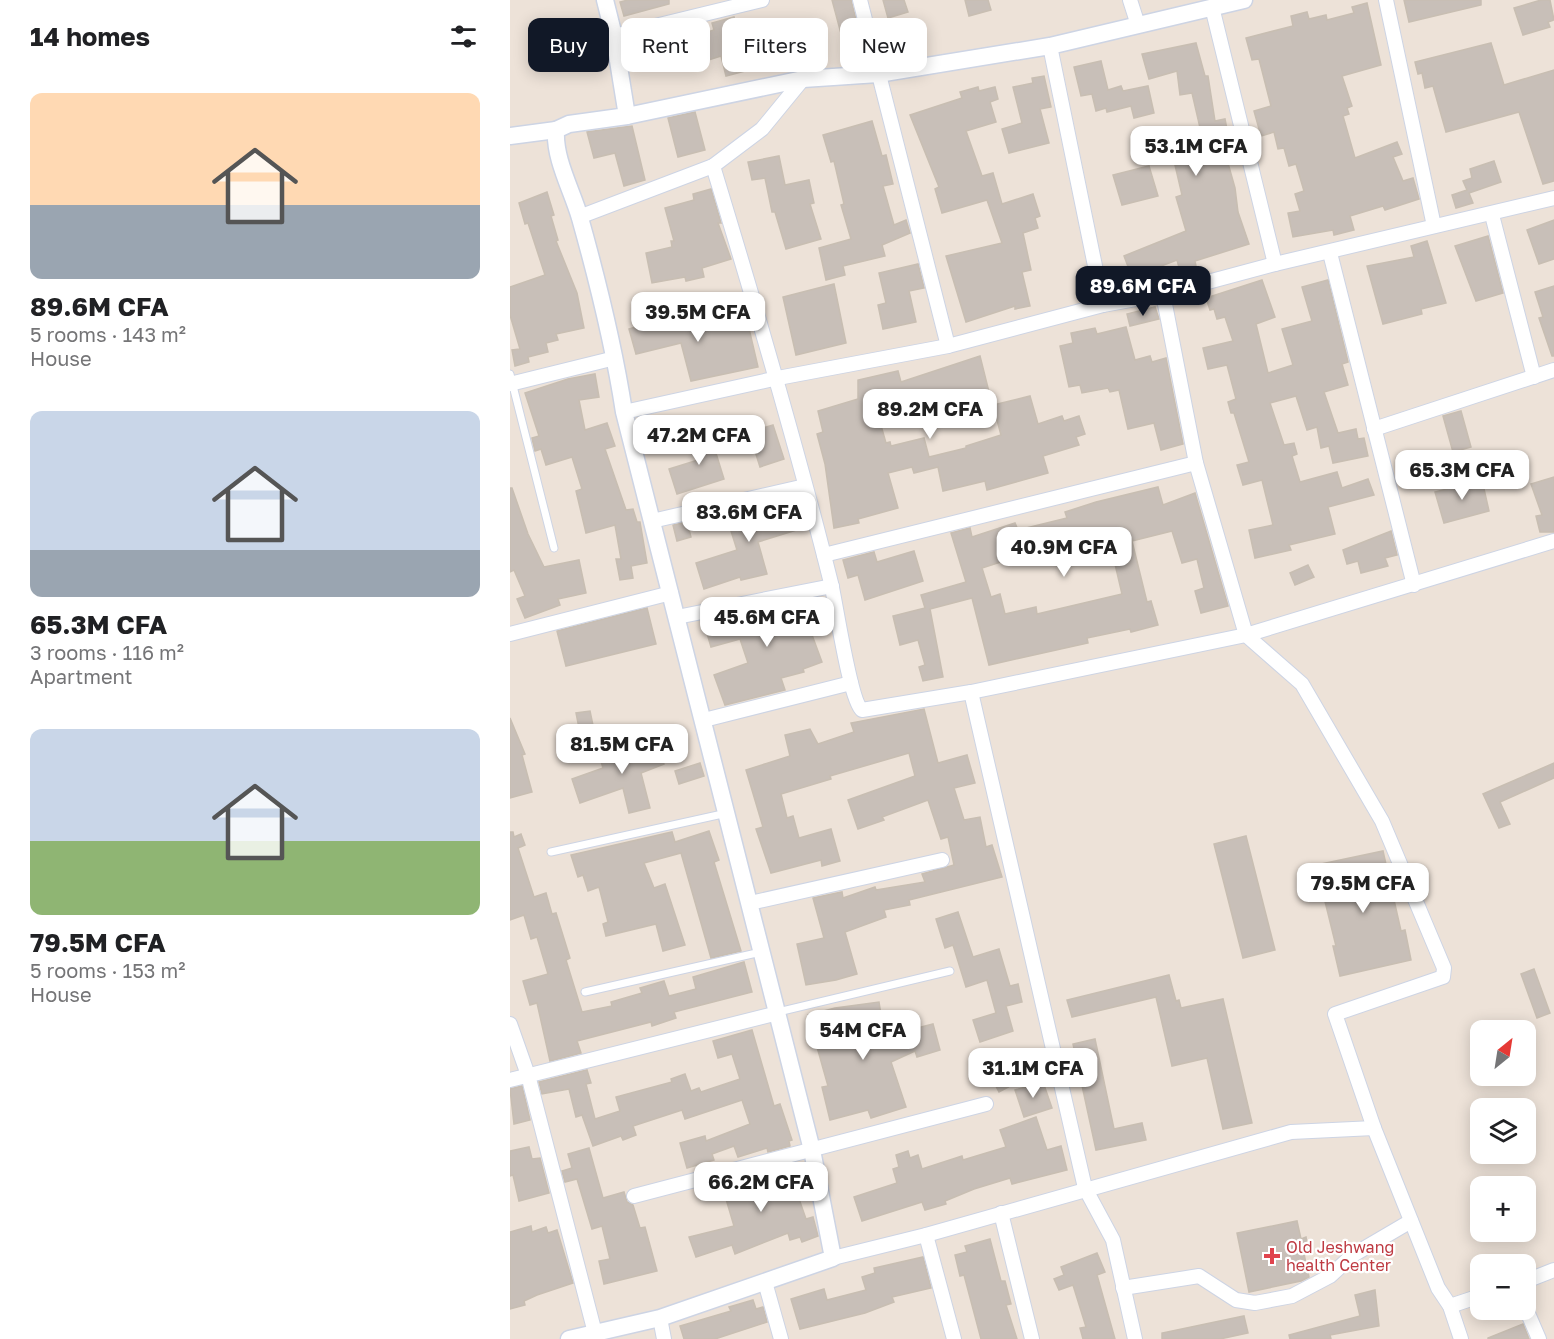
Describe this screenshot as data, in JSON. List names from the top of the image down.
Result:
{
  "places": {
    "health": ["Old Jeshwang health Center"]
  },
  "north": "top right",
  "page": {
    "heading": "14 homes",
    "chip": [
      "Buy",
      "Rent",
      "Filters",
      "New"
    ],
    "list": [
      {
        "name": "89.6M CFA",
        "note": "5 rooms · 143 m² · House"
      },
      {
        "name": "65.3M CFA",
        "note": "3 rooms · 116 m² · Apartment"
      },
      {
        "name": "79.5M CFA",
        "note": "5 rooms · 153 m² · House"
      }
    ],
    "price": [
      "53.1M CFA",
      "89.6M CFA",
      "39.5M CFA",
      "89.2M CFA",
      "47.2M CFA",
      "65.3M CFA",
      "83.6M CFA",
      "40.9M CFA",
      "45.6M CFA",
      "81.5M CFA",
      "79.5M CFA",
      "54M CFA",
      "31.1M CFA",
      "66.2M CFA"
    ],
    "map_buttons": ["+", "−"]
  }
}
